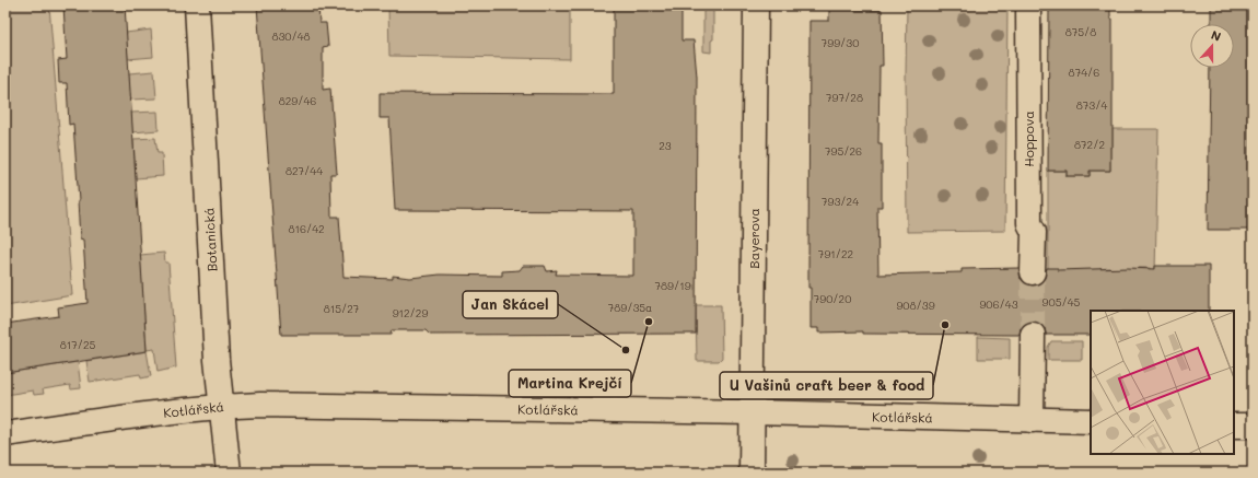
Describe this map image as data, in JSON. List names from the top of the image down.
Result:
{
  "streets": {
    "street": [
      "Hoppova",
      "Bayerova",
      "Botanická",
      "Kotlářská"
    ]
  },
  "crossings": [
    ["Bayerova", "Kotlářská"],
    ["Botanická", "Kotlářská"]
  ],
  "places": ["Martina Krejčí", "U Vašinů craft beer & food", "Jan Skácel"],
  "house_numbers": [
    "875/8",
    "830/48",
    "799/30",
    "874/6",
    "797/28",
    "829/46",
    "873/4",
    "872/2",
    "23",
    "795/26",
    "827/44",
    "793/24",
    "816/42",
    "791/22",
    "789/19",
    "790/20",
    "905/45",
    "906/43",
    "908/39",
    "789/35a",
    "815/27",
    "912/29",
    "817/25"
  ],
  "north": "top"
}
